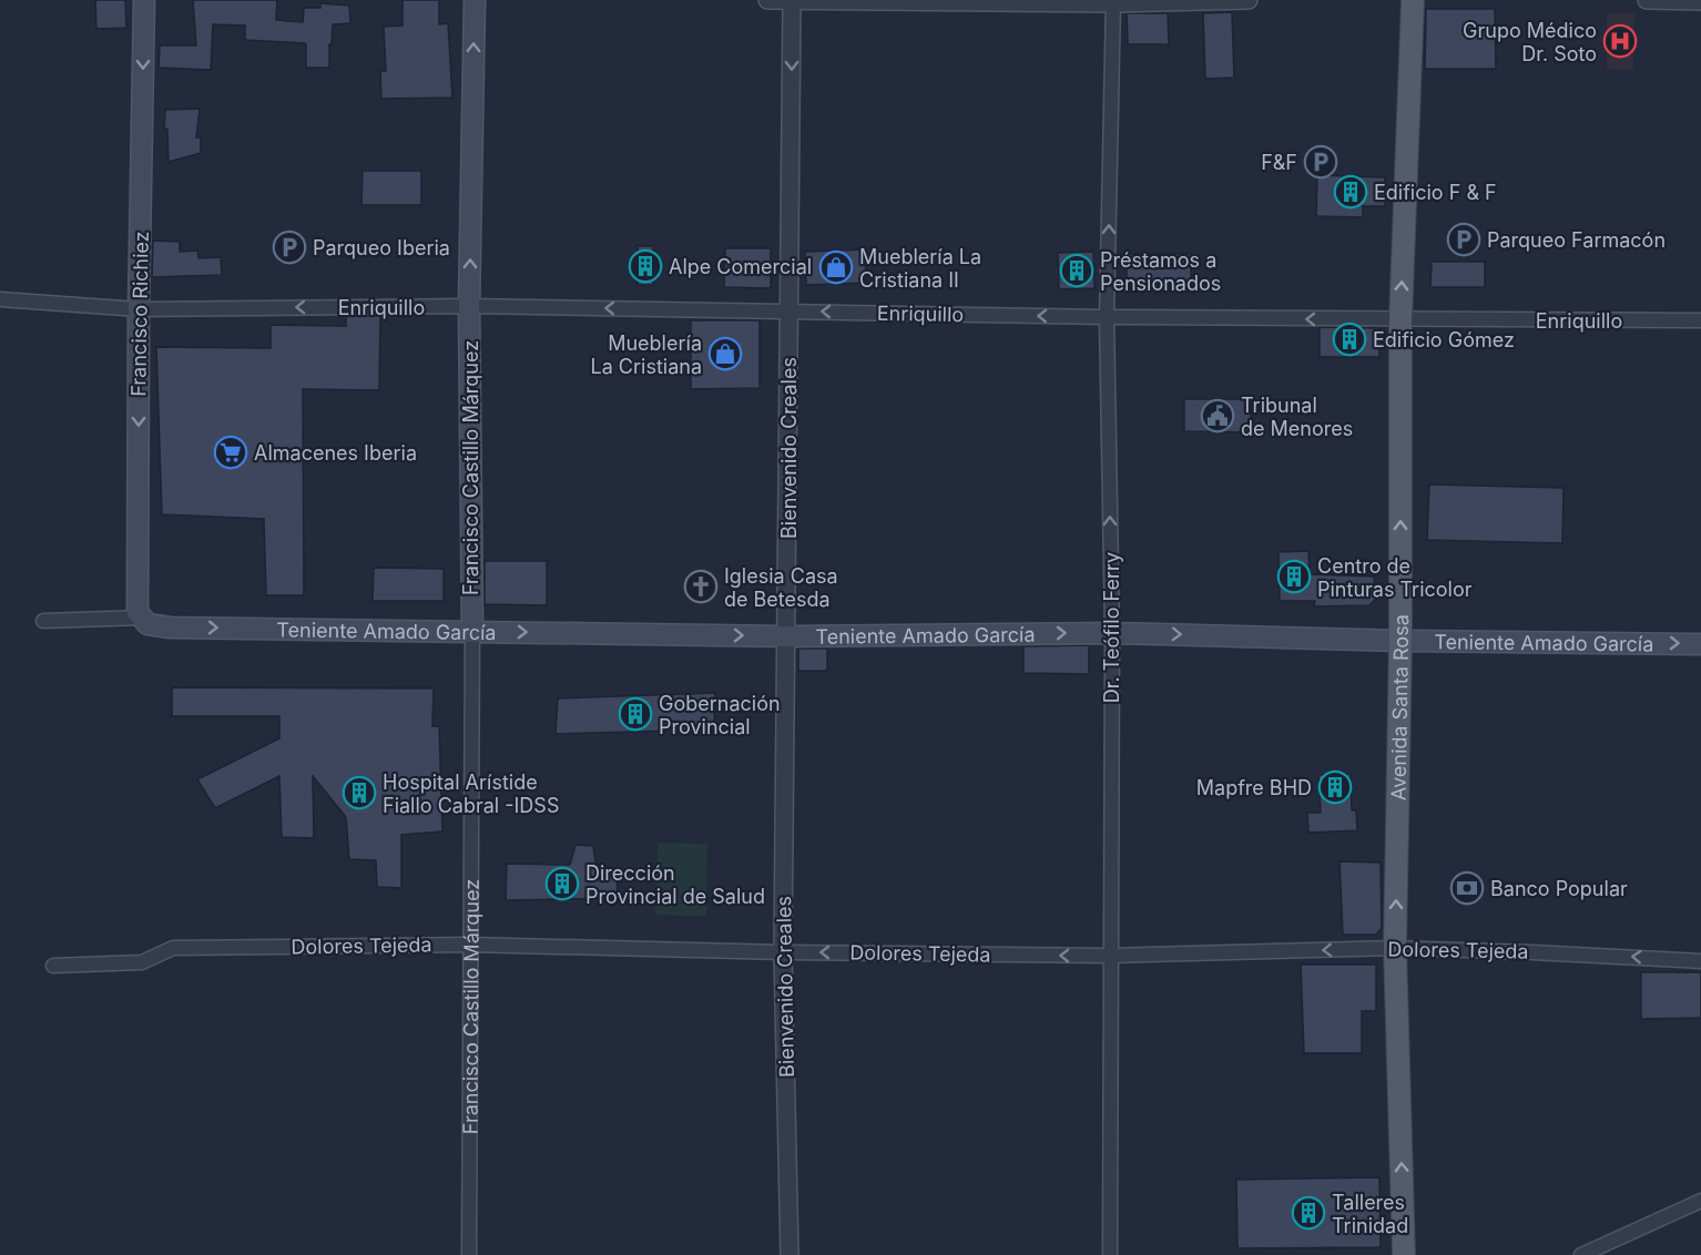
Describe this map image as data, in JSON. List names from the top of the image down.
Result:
{
  "streets": {
    "main road": [
      "Francisco Richiez",
      "Francisco Castillo Márquez",
      "Teniente Amado García",
      "Avenida Santa Rosa"
    ],
    "street": [
      "Enriquillo",
      "Bienvenido Creales",
      "Dr. Teófilo Ferry",
      "Dolores Tejeda"
    ]
  },
  "crossings": [
    ["Enriquillo", "Francisco Richiez"],
    ["Enriquillo", "Bienvenido Creales"],
    ["Enriquillo", "Francisco Castillo Márquez"],
    ["Enriquillo", "Dr. Teófilo Ferry"],
    ["Enriquillo", "Avenida Santa Rosa"],
    ["Francisco Richiez", "Teniente Amado García"],
    ["Bienvenido Creales", "Teniente Amado García"],
    ["Bienvenido Creales", "Dolores Tejeda"],
    ["Francisco Castillo Márquez", "Teniente Amado García"],
    ["Francisco Castillo Márquez", "Dolores Tejeda"],
    ["Dr. Teófilo Ferry", "Teniente Amado García"],
    ["Dr. Teófilo Ferry", "Dolores Tejeda"],
    ["Teniente Amado García", "Avenida Santa Rosa"],
    ["Avenida Santa Rosa", "Dolores Tejeda"]
  ],
  "one_way": [
    "Enriquillo",
    "Francisco Richiez",
    "Dr. Teófilo Ferry",
    "Teniente Amado García",
    "Avenida Santa Rosa",
    "Dolores Tejeda"
  ],
  "places": {
    "hospital": ["Grupo Médico Dr. Soto"],
    "parking": ["F&F", "Parqueo Farmacón", "Parqueo Iberia"],
    "building": [
      "Edificio F & F",
      "Alpe Comercial",
      "Préstamos a Pensionados",
      "Edificio Gómez",
      "Centro de Pinturas Tricolor",
      "Gobernación Provincial",
      "Mapfre BHD",
      "Hospital Arístide Fiallo Cabral -IDSS",
      "Dirección Provincial de Salud",
      "Talleres Trinidad"
    ],
    "shop": ["Mueblería La Cristiana II", "Mueblería La Cristiana"],
    "public building": ["Tribunal de Menores"],
    "supermarket": ["Almacenes Iberia"],
    "church": ["Iglesia Casa de Betesda"],
    "bank": ["Banco Popular"]
  }
}
